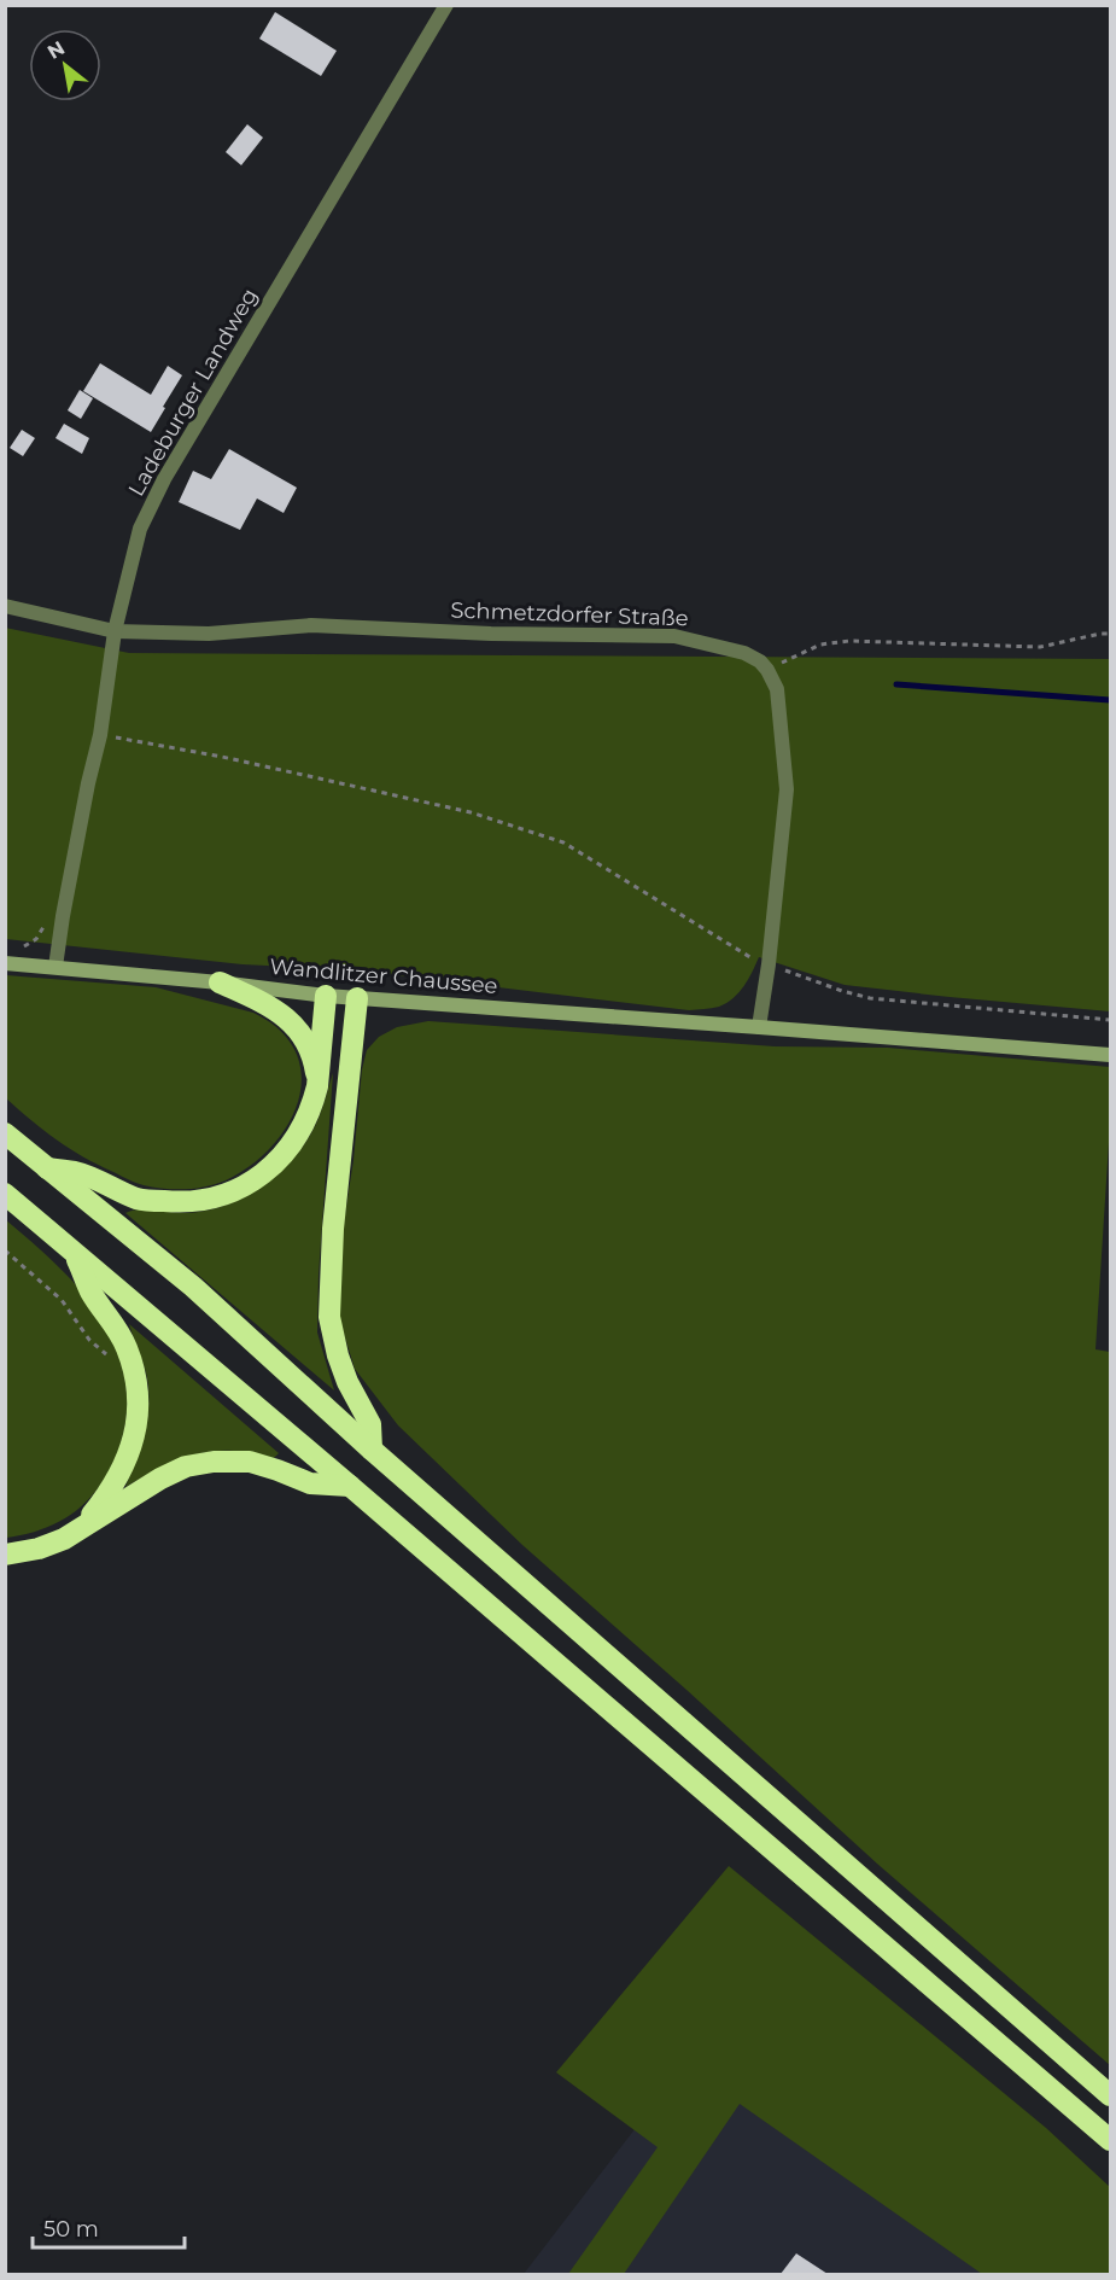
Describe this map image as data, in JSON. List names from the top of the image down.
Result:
{
  "streets": {
    "main road": ["Wandlitzer Chaussee"],
    "street": ["Ladeburger Landweg", "Schmetzdorfer Straße"]
  },
  "crossings": [
    ["Ladeburger Landweg", "Schmetzdorfer Straße"],
    ["Ladeburger Landweg", "Wandlitzer Chaussee"]
  ],
  "scale_bar": "50 m",
  "north": "top left"
}
